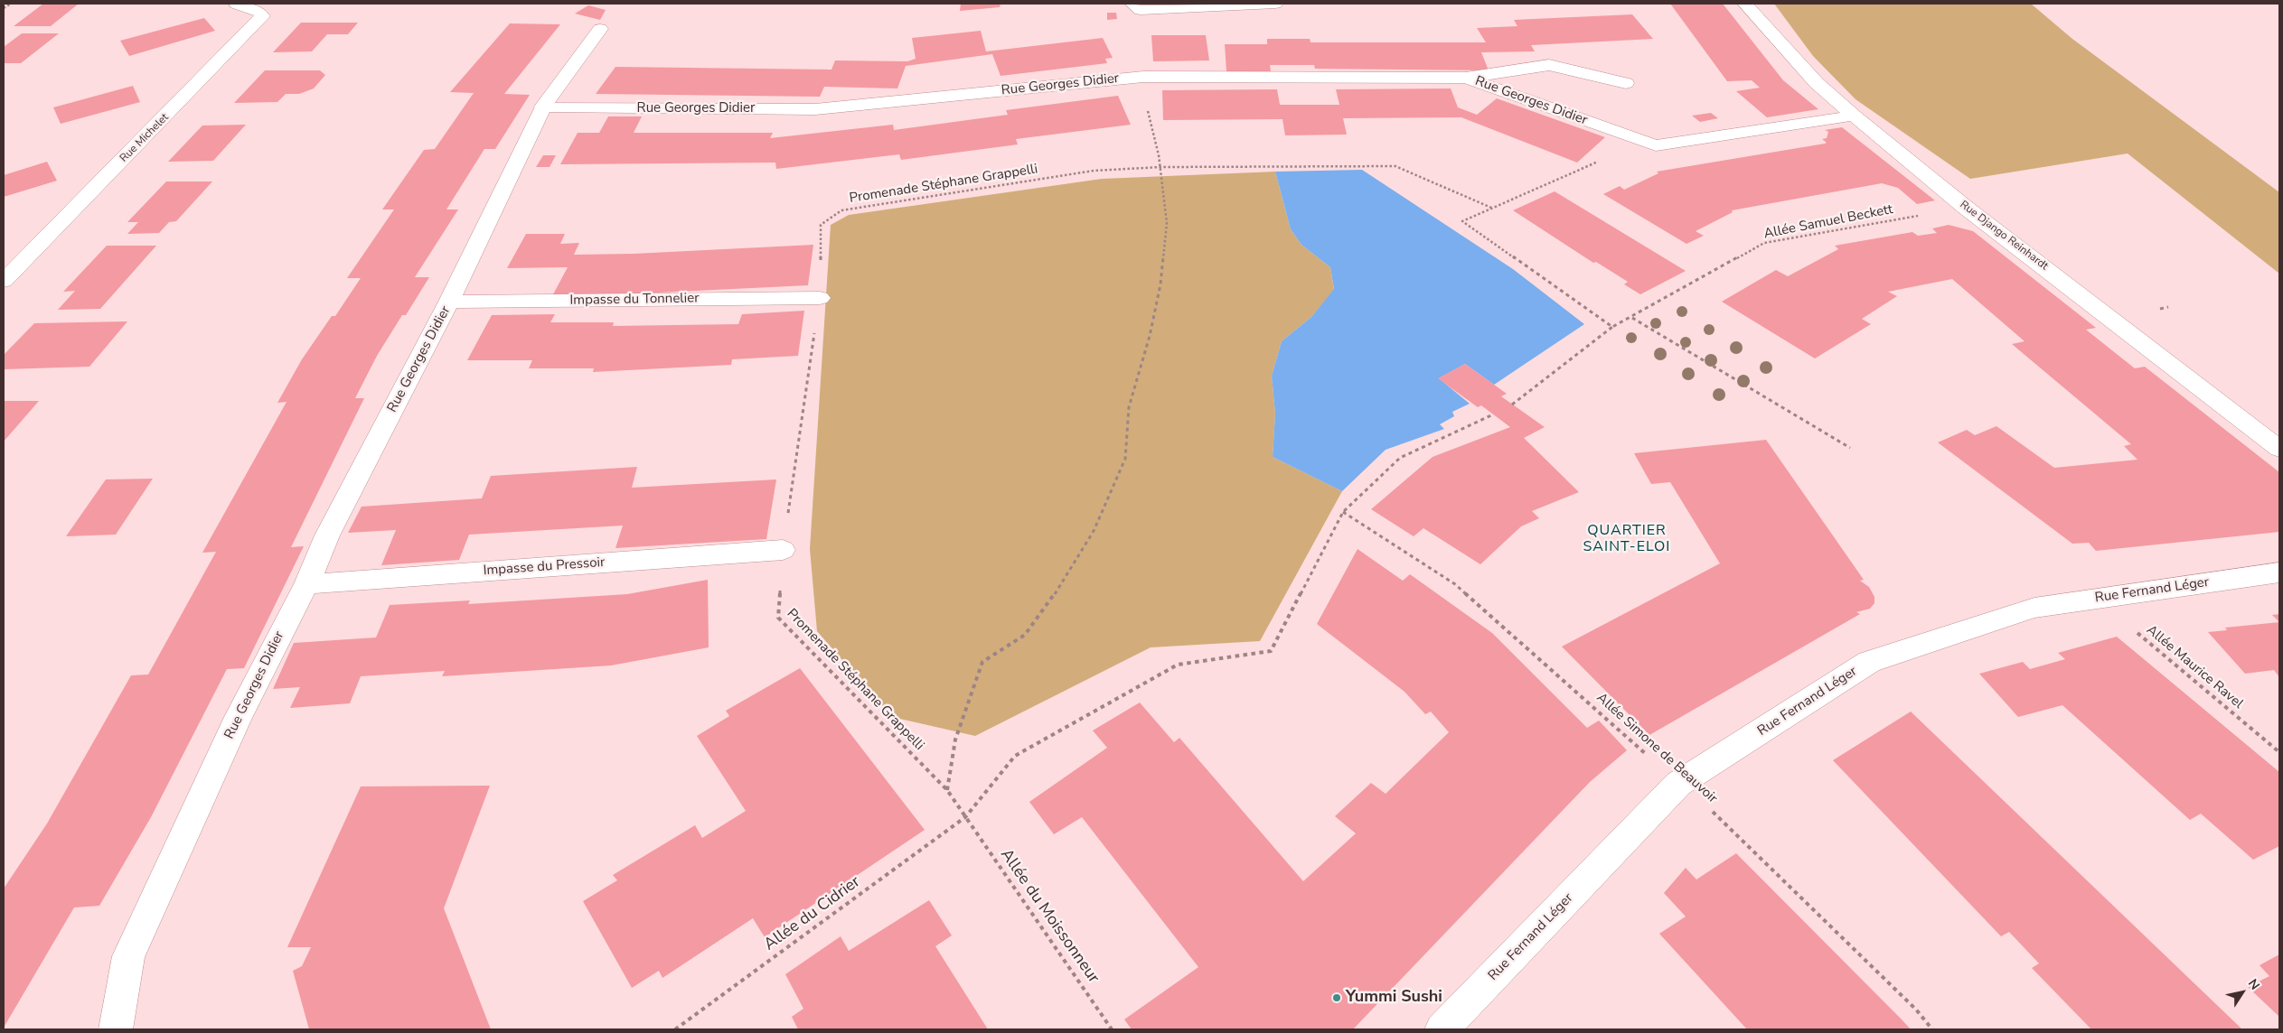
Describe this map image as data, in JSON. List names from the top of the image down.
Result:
{
  "streets": {
    "street": [
      "Rue Georges Didier",
      "Rue Michelet",
      "Rue Django Reinhardt",
      "Impasse du Tonnelier",
      "Impasse du Pressoir",
      "Rue Fernand Léger"
    ],
    "path": [
      "Promenade Stéphane Grappelli",
      "Allée Samuel Beckett",
      "Allée Maurice Ravel",
      "Allée Simone de Beauvoir",
      "Allée du Cidrier",
      "Allée du Moissonneur"
    ]
  },
  "crossings": [
    ["Rue Georges Didier", "Rue Django Reinhardt"],
    ["Rue Georges Didier", "Impasse du Tonnelier"],
    ["Rue Georges Didier", "Impasse du Pressoir"],
    ["Promenade Stéphane Grappelli", "Impasse du Tonnelier"],
    ["Promenade Stéphane Grappelli", "Impasse du Pressoir"],
    ["Promenade Stéphane Grappelli", "Allée du Cidrier"],
    ["Promenade Stéphane Grappelli", "Allée du Moissonneur"],
    ["Allée Samuel Beckett", "Rue Django Reinhardt"],
    ["Rue Fernand Léger", "Allée Maurice Ravel"],
    ["Rue Fernand Léger", "Allée Simone de Beauvoir"],
    ["Allée Simone de Beauvoir", "Allée du Cidrier"],
    ["Allée du Cidrier", "Allée du Moissonneur"]
  ],
  "districts": ["QUARTIER SAINT-ELOI"],
  "places": ["Yummi Sushi"],
  "north": "top right"
}
